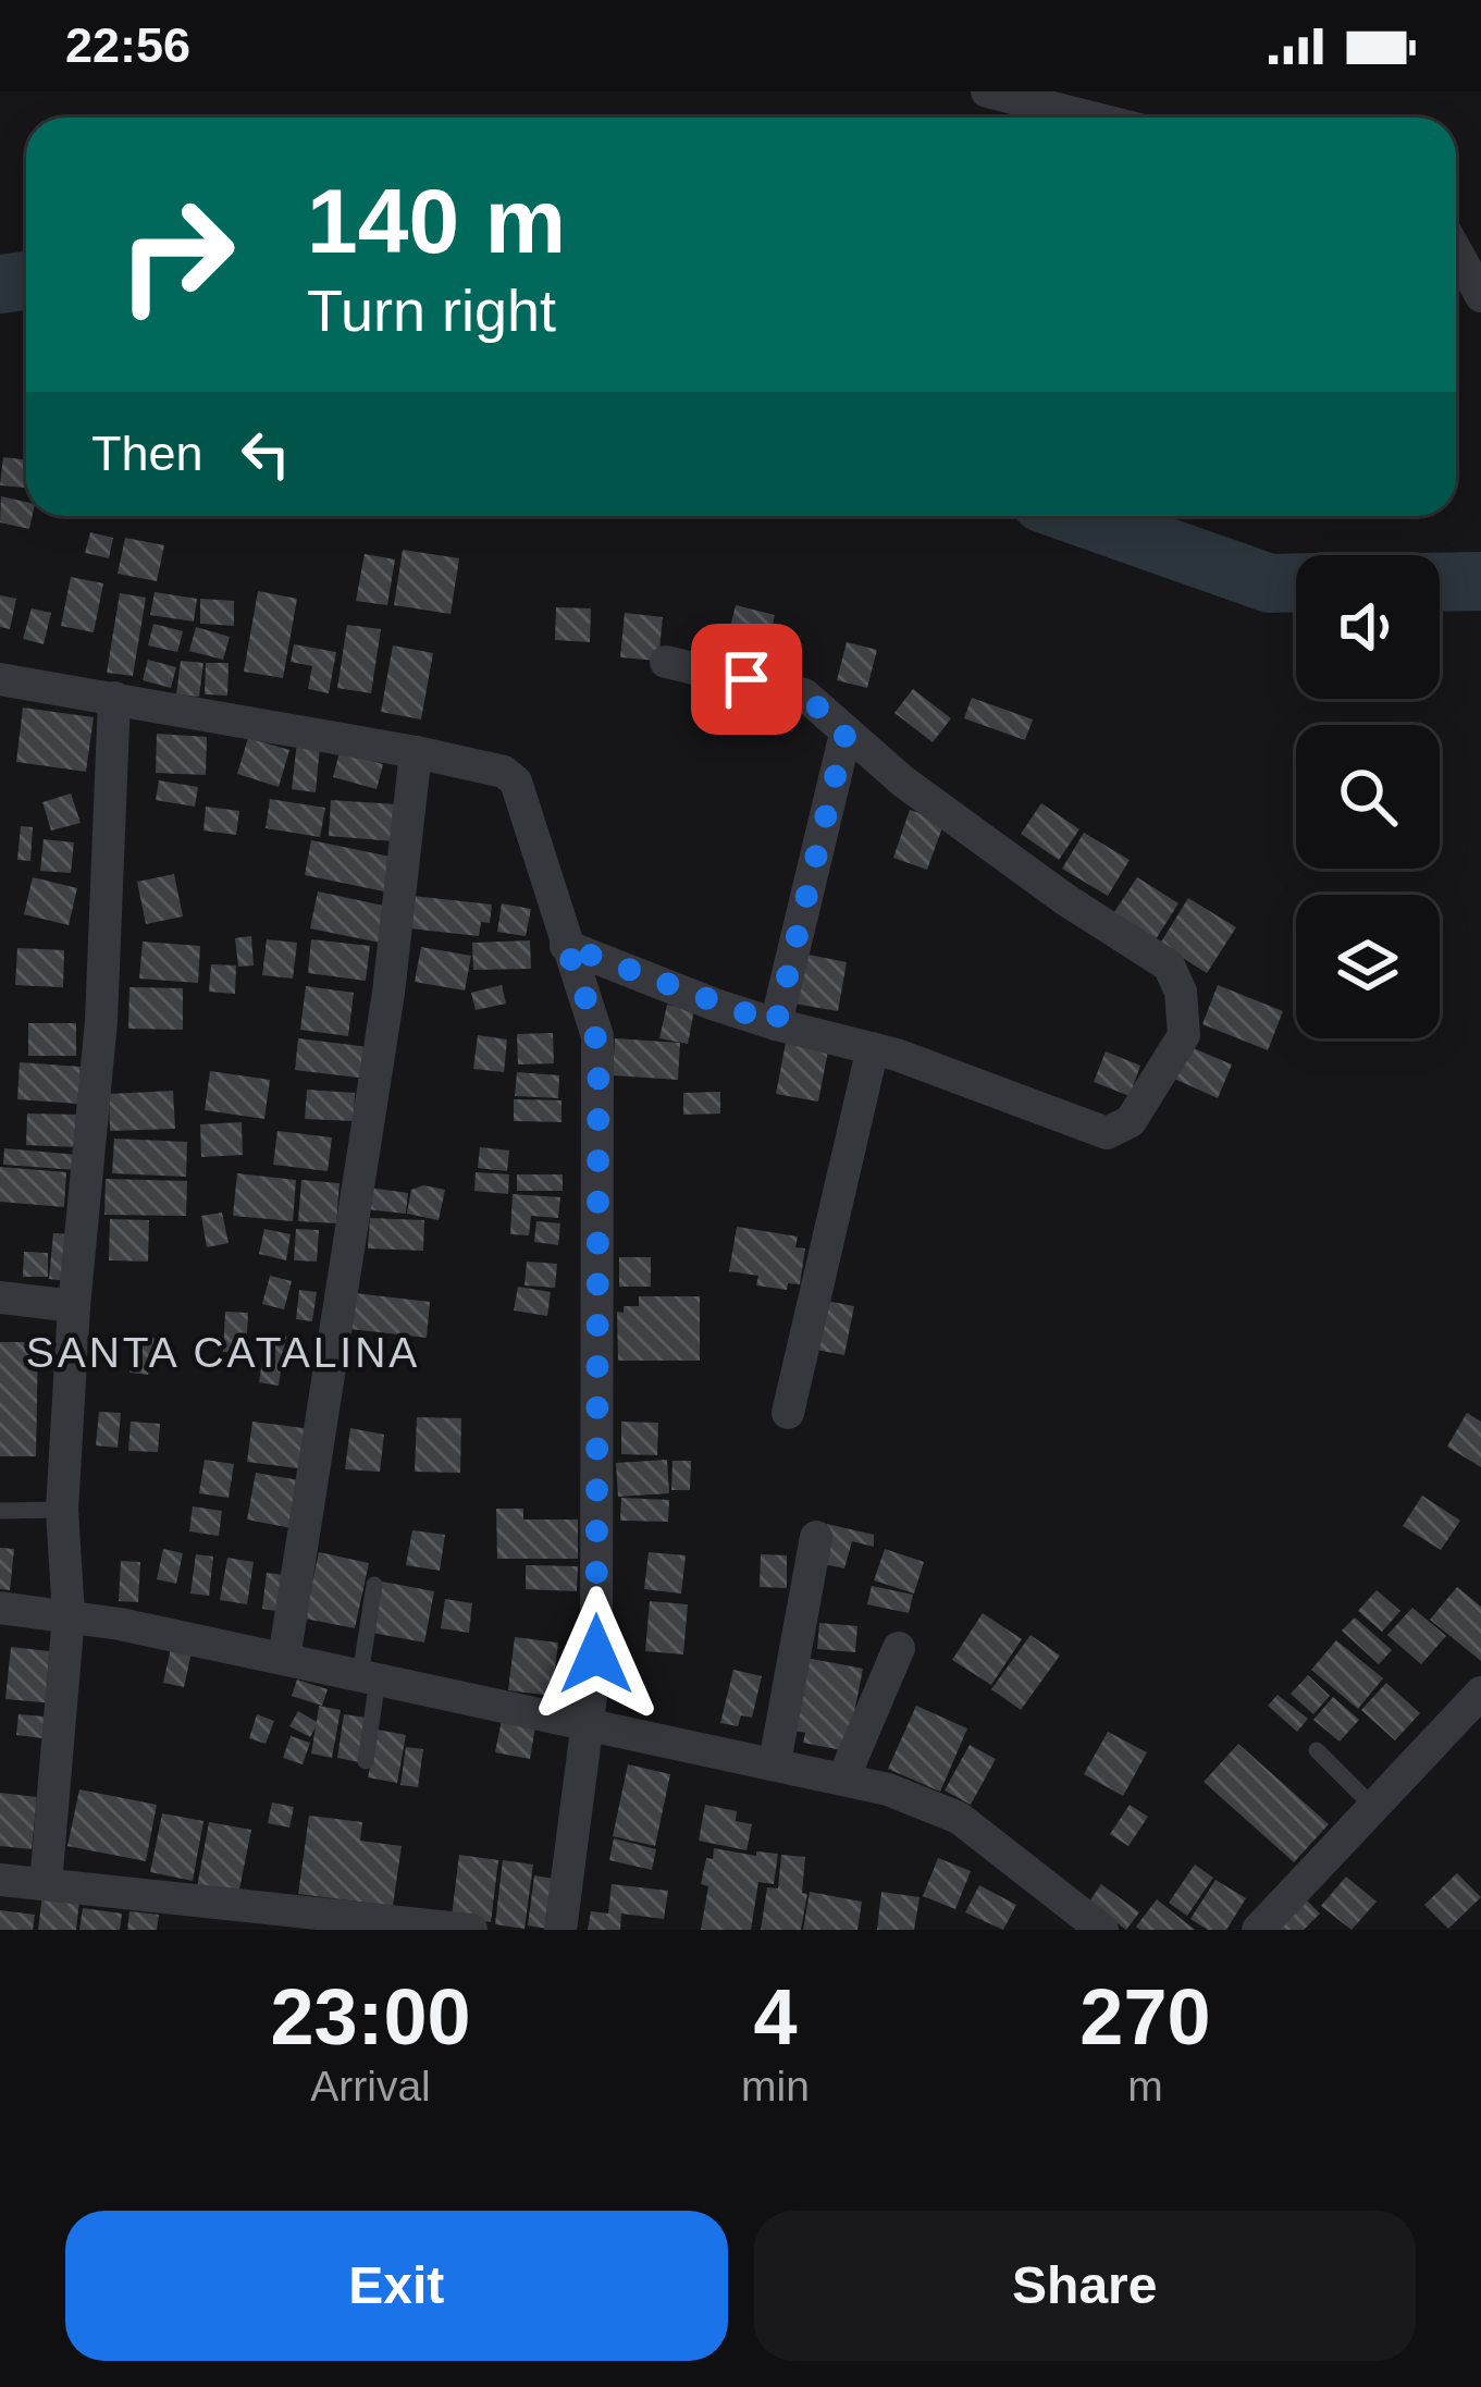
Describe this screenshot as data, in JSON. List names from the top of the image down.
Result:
{
  "districts": ["SANTA CATALINA"],
  "page": {
    "status": "22:56",
    "turn": ["140 m", "Turn right"],
    "then": "Then",
    "eta": [
      "23:00",
      "Arrival",
      "4",
      "min",
      "270",
      "m"
    ],
    "buttons": ["Exit", "Share"]
  }
}
